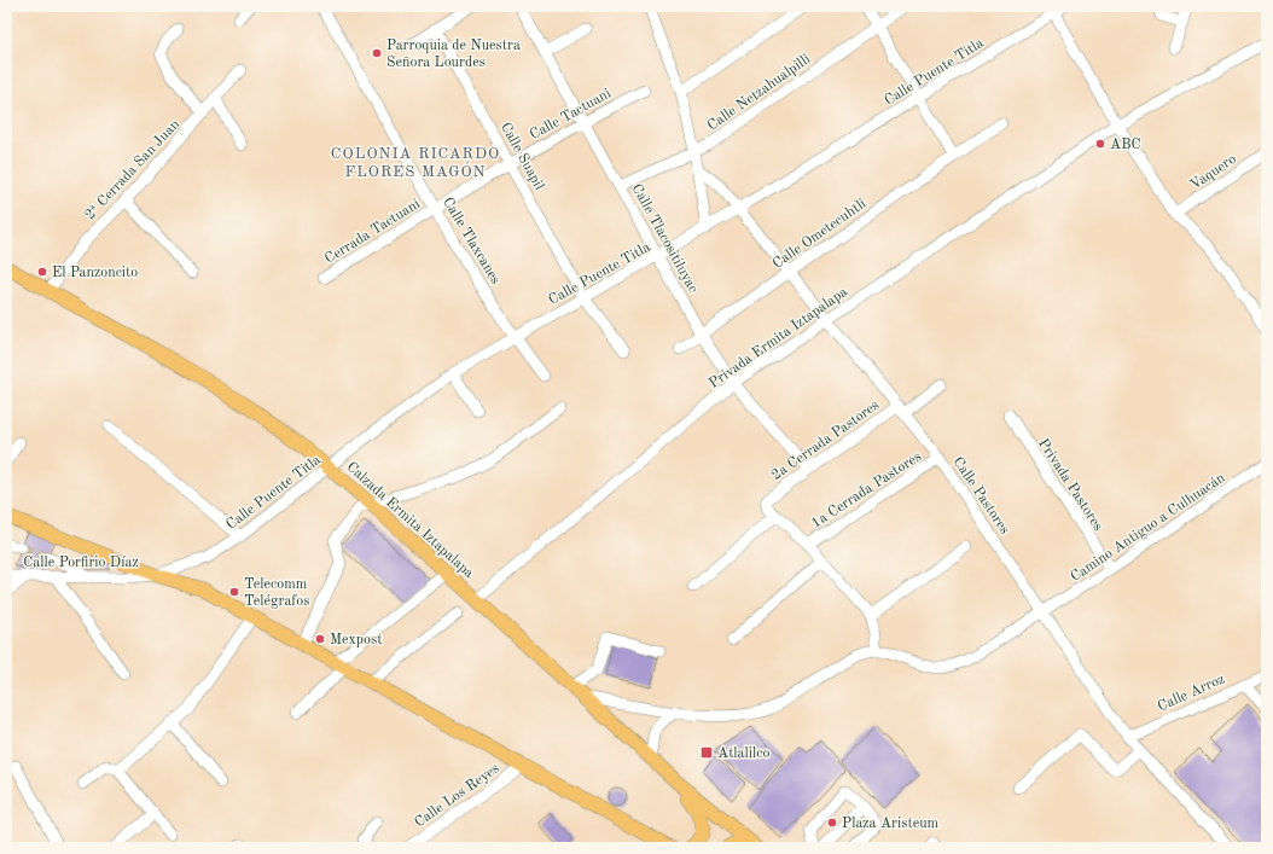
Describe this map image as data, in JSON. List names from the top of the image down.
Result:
{
  "streets": {
    "main road": ["Calzada Ermita Iztapalapa"],
    "street": [
      "Calle Puente Titla",
      "Calle Netzahualpilli",
      "Calle Tactuani",
      "Calle Suapil",
      "2ª Cerrada San Juan",
      "Vaquero",
      "Cerrada Tactuani",
      "Calle Ometecuhtli",
      "Calle Tlacositiluyac",
      "Calle Tlaxcanes",
      "Privada Ermita Iztapalapa",
      "2a Cerrada Pastores",
      "Privada Pastores",
      "1a Cerrada Pastores",
      "Calle Pastores",
      "Camino Antiguo a Culhuacán",
      "Calle Porfirio Díaz",
      "Calle Arroz",
      "Calle Los Reyes"
    ]
  },
  "crossings": [
    ["Calle Puente Titla", "Calle Suapil"],
    ["Calle Puente Titla", "Calle Tlacositiluyac"],
    ["Calle Puente Titla", "Calle Tlaxcanes"],
    ["Calle Puente Titla", "Calle Pastores"],
    ["Calle Puente Titla", "Calzada Ermita Iztapalapa"],
    ["Calle Puente Titla", "Calle Porfirio Díaz"],
    ["Calle Netzahualpilli", "Calle Tlacositiluyac"],
    ["Calle Tactuani", "Calle Suapil"],
    ["Calle Tactuani", "Cerrada Tactuani"],
    ["Calle Tactuani", "Calle Tlacositiluyac"],
    ["Calle Tactuani", "Calle Tlaxcanes"],
    ["2ª Cerrada San Juan", "Calzada Ermita Iztapalapa"],
    ["Cerrada Tactuani", "Calle Tlaxcanes"],
    ["Calle Ometecuhtli", "Calle Tlacositiluyac"],
    ["Calle Ometecuhtli", "Calle Pastores"],
    ["Calle Tlacositiluyac", "Privada Ermita Iztapalapa"],
    ["Calle Tlacositiluyac", "2a Cerrada Pastores"],
    ["Privada Ermita Iztapalapa", "Calle Pastores"],
    ["Privada Ermita Iztapalapa", "Calzada Ermita Iztapalapa"],
    ["2a Cerrada Pastores", "Calle Pastores"],
    ["Privada Pastores", "Camino Antiguo a Culhuacán"],
    ["1a Cerrada Pastores", "Calle Pastores"],
    ["Calle Pastores", "Camino Antiguo a Culhuacán"],
    ["Calle Pastores", "Calle Arroz"]
  ],
  "districts": ["COLONIA RICARDO FLORES MAGÓN"],
  "places": {
    "other": [
      "Parroquia de Nuestra Señora Lourdes",
      "ABC",
      "El Panzoncito",
      "Telecomm Telégrafos",
      "Mexpost",
      "Plaza Aristeum"
    ],
    "transit": ["Atlalilco"]
  }
}
